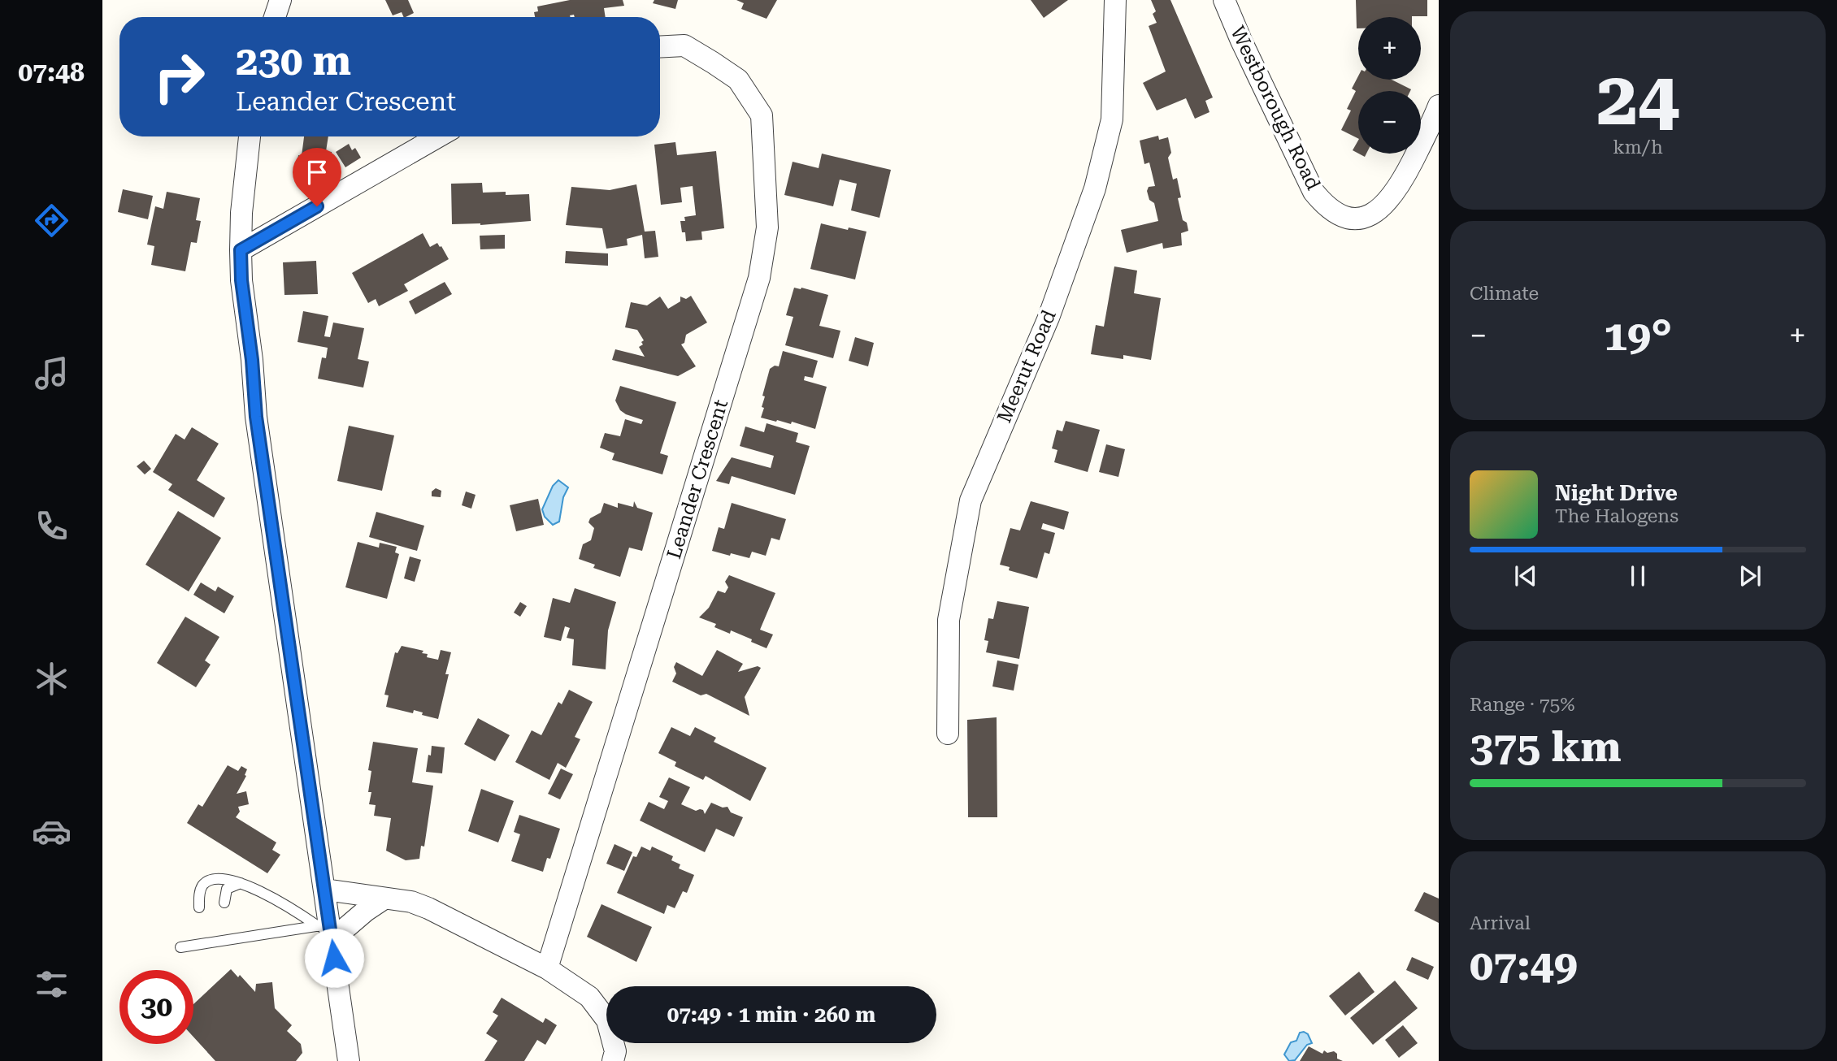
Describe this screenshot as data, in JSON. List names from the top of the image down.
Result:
{
  "streets": {
    "street": ["Westborough Road", "Meerut Road", "Leander Crescent"]
  },
  "page": {
    "tabs": "07:48",
    "tile": [
      ["24", "km/h"],
      "Climate",
      ["Range · 75%", "375 km"],
      ["Arrival", "07:49"]
    ],
    "map_buttons": ["+", "−"],
    "turn": ["230 m", "Leander Crescent"],
    "heat": ["−", "19°", "+"],
    "song": ["Night Drive", "The Halogens"],
    "limit": "30",
    "trip": "07:49 · 1 min · 260 m"
  }
}
